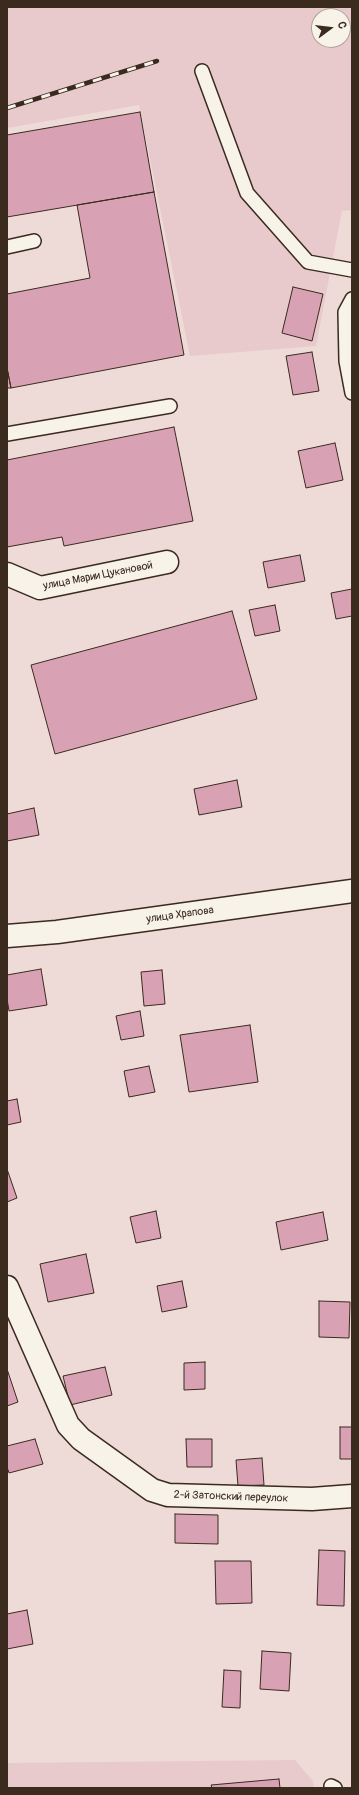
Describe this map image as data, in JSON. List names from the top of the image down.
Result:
{
  "streets": {
    "street": ["улица Марии Цукановой", "улица Храпова", "2-й Затонский переулок"]
  },
  "north": "right"
}
